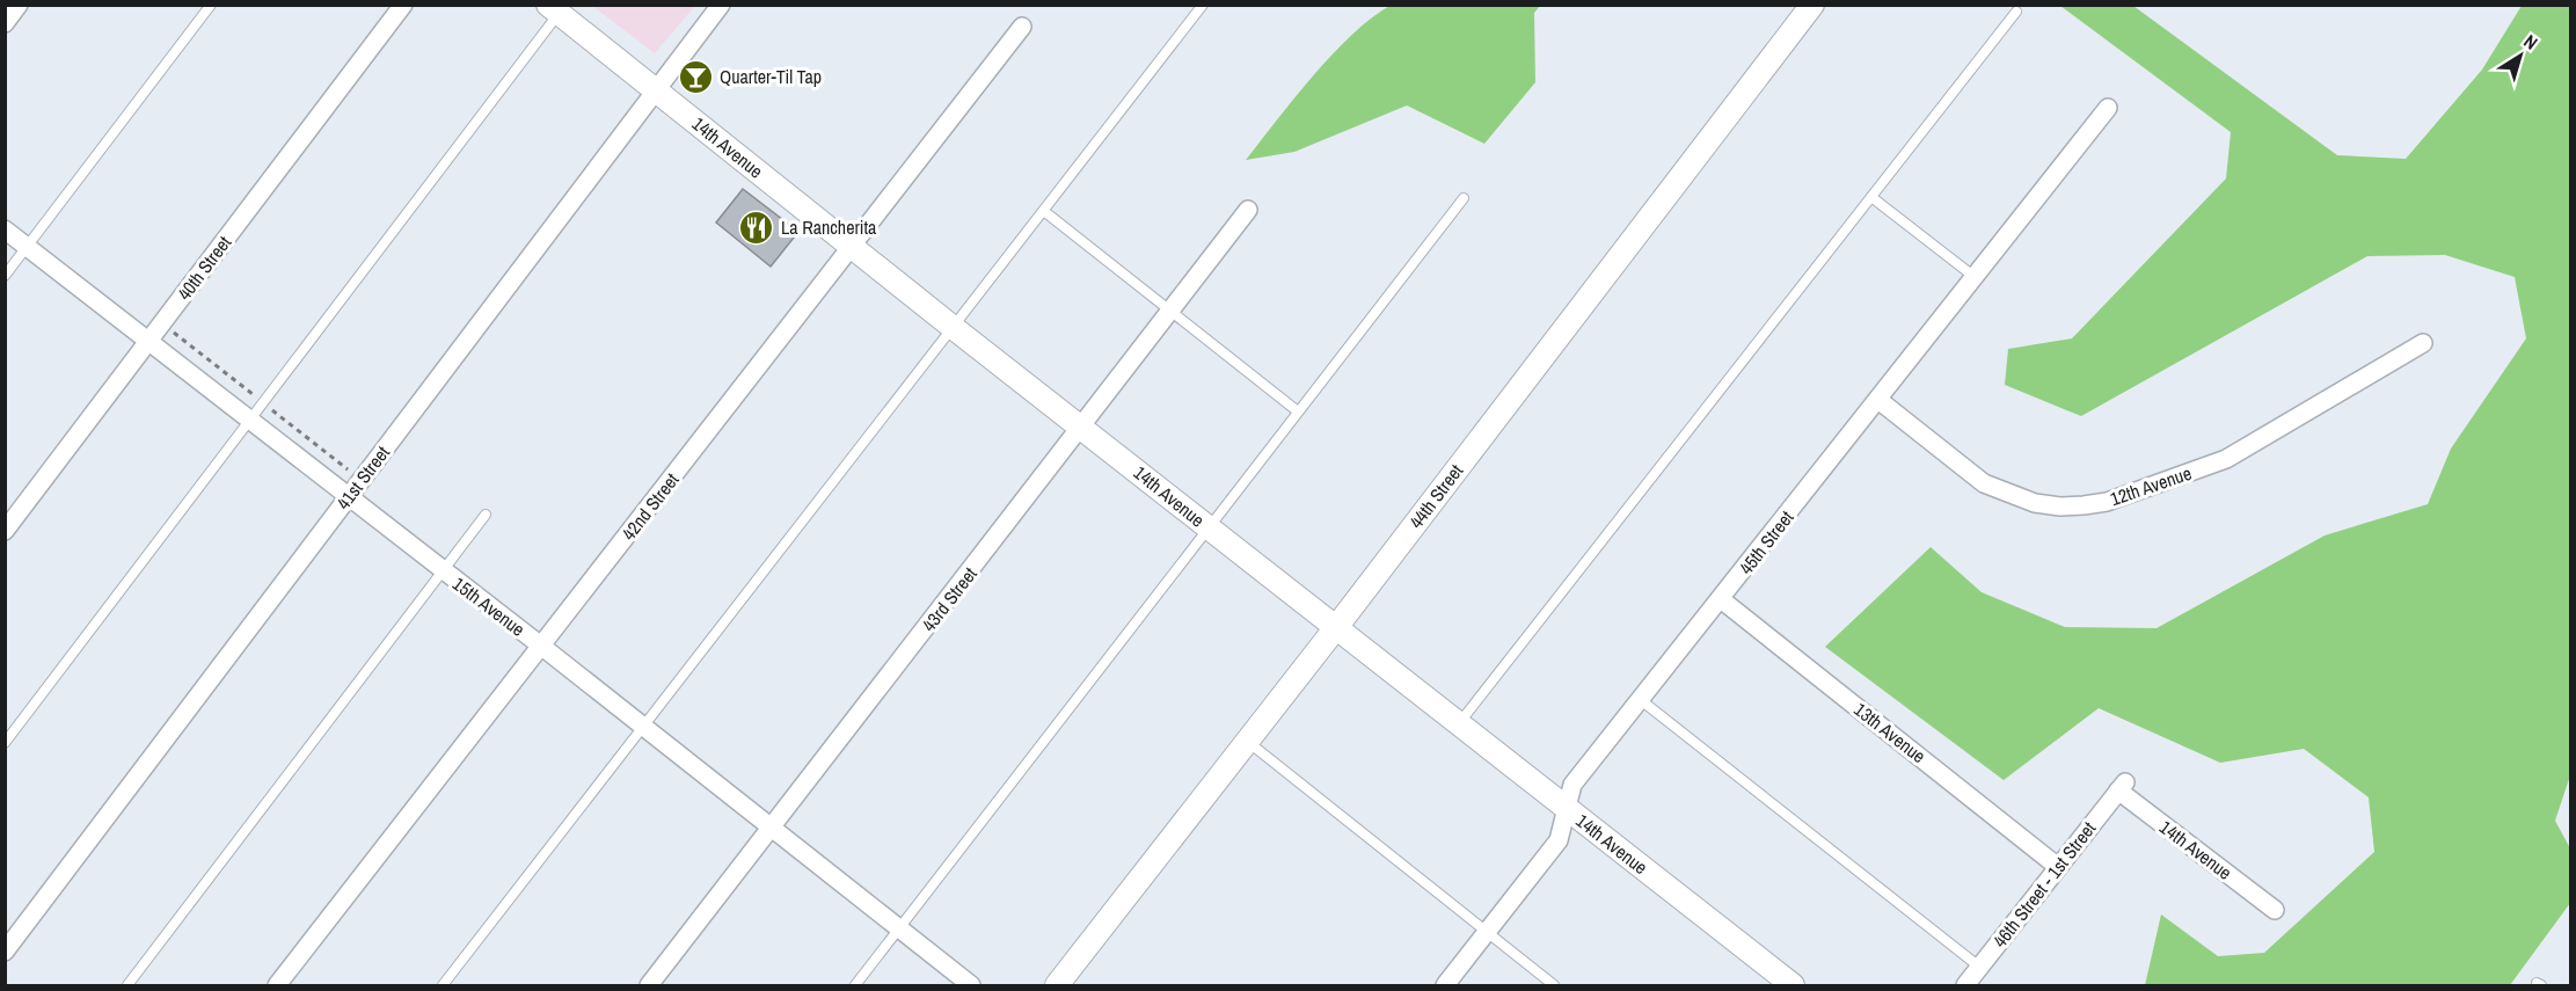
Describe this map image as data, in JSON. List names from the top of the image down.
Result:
{
  "streets": {
    "street": [
      "14th Avenue",
      "40th Street",
      "41st Street",
      "12th Avenue",
      "44th Street",
      "42nd Street",
      "45th Street",
      "43rd Street",
      "15th Avenue",
      "13th Avenue",
      "46th Street - 1st Street"
    ]
  },
  "crossings": [
    ["14th Avenue", "41st Street"],
    ["14th Avenue", "44th Street"],
    ["14th Avenue", "42nd Street"],
    ["14th Avenue", "45th Street"],
    ["14th Avenue", "43rd Street"],
    ["14th Avenue", "46th Street - 1st Street"],
    ["40th Street", "15th Avenue"],
    ["41st Street", "15th Avenue"],
    ["12th Avenue", "45th Street"],
    ["42nd Street", "15th Avenue"],
    ["45th Street", "13th Avenue"],
    ["43rd Street", "15th Avenue"],
    ["13th Avenue", "46th Street - 1st Street"]
  ],
  "places": {
    "bar": ["Quarter-Til Tap"],
    "restaurant": ["La Rancherita"]
  },
  "north": "top right"
}
